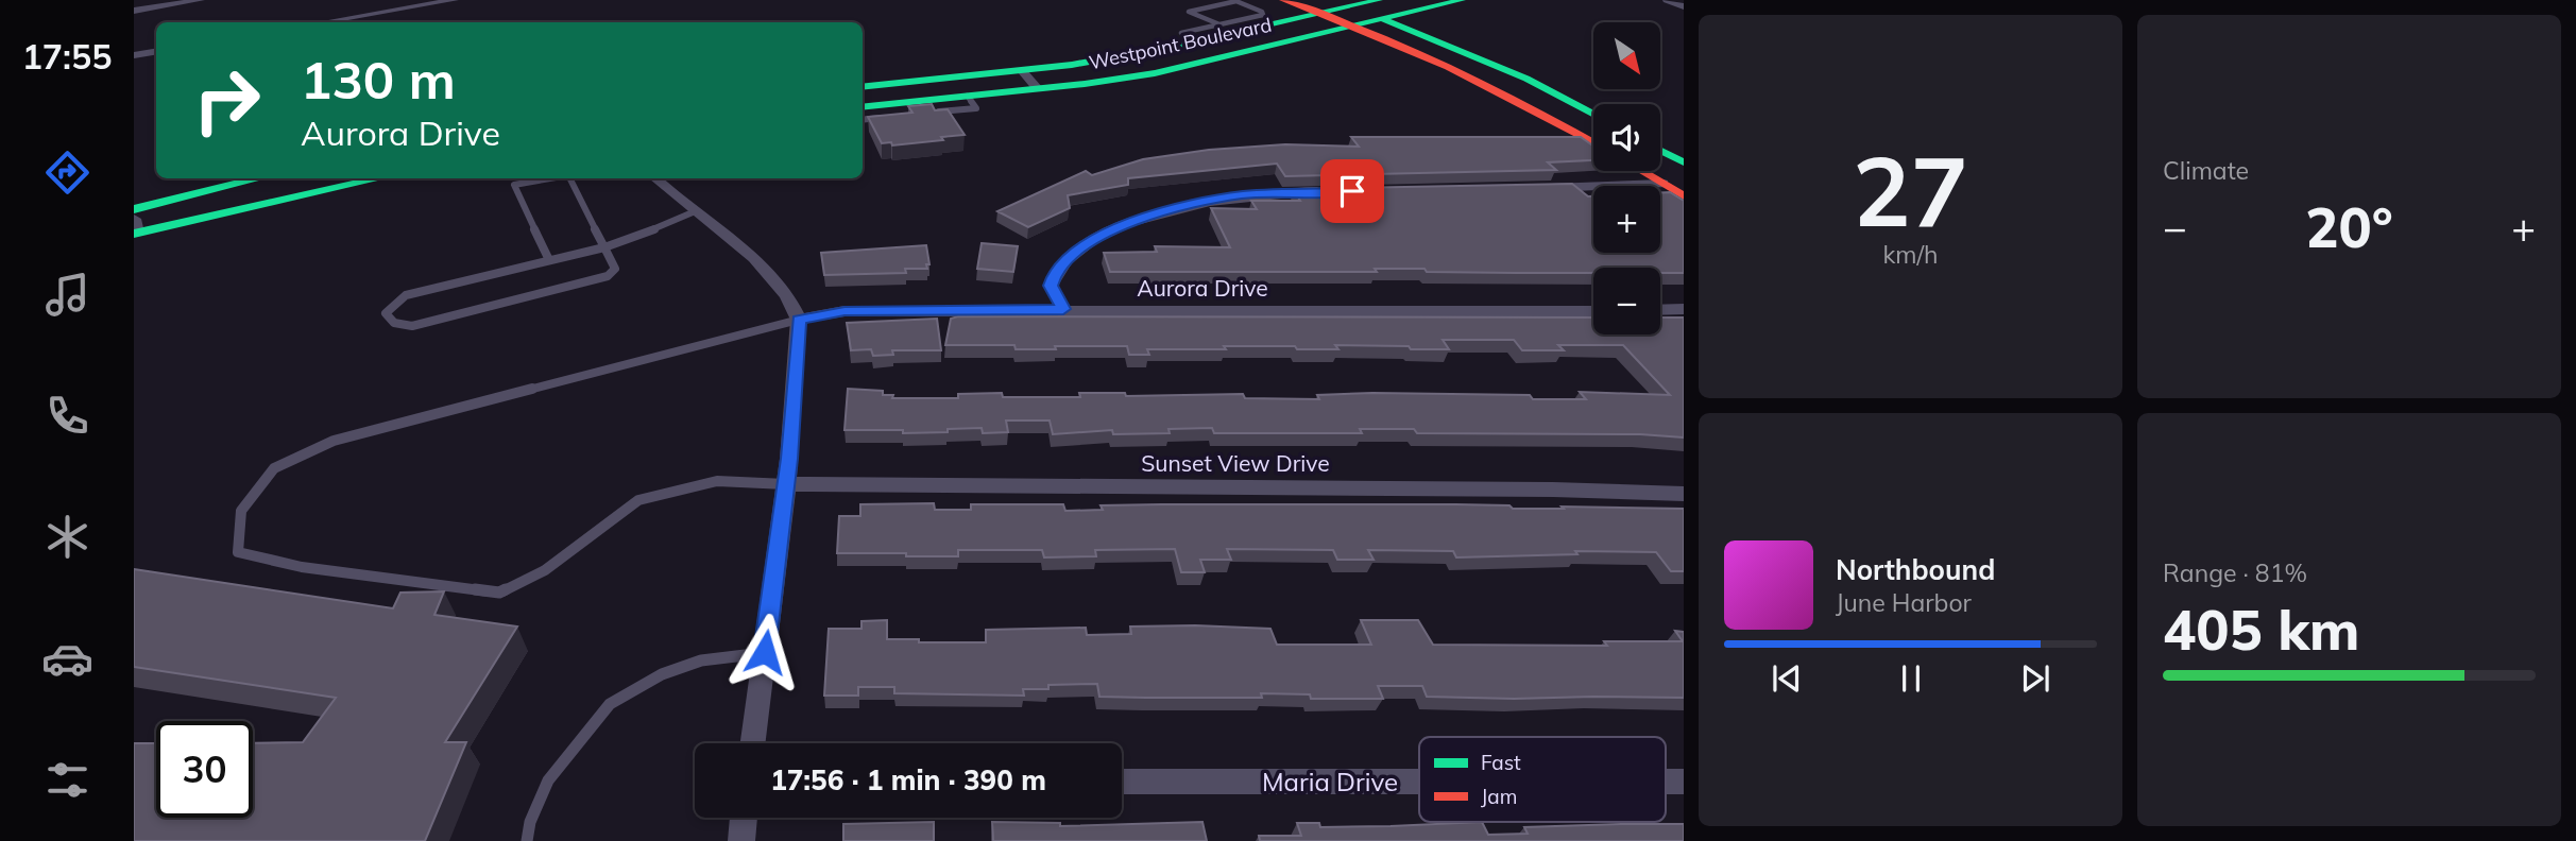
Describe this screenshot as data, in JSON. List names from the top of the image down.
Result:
{
  "streets": {
    "main road": ["Westpoint Boulevard"],
    "street": ["Aurora Drive", "Sunset View Drive", "Maria Drive"]
  },
  "legend": ["Fast", "Jam"],
  "north": "bottom right",
  "page": {
    "tabs": "17:55",
    "tile": [
      ["27", "km/h"],
      "Climate",
      ["Range · 81%", "405 km"]
    ],
    "map_buttons": ["+", "−"],
    "turn": ["130 m", "Aurora Drive"],
    "heat": ["−", "20°", "+"],
    "song": ["Northbound", "June Harbor"],
    "limit": "30",
    "trip": "17:56 · 1 min · 390 m"
  }
}
